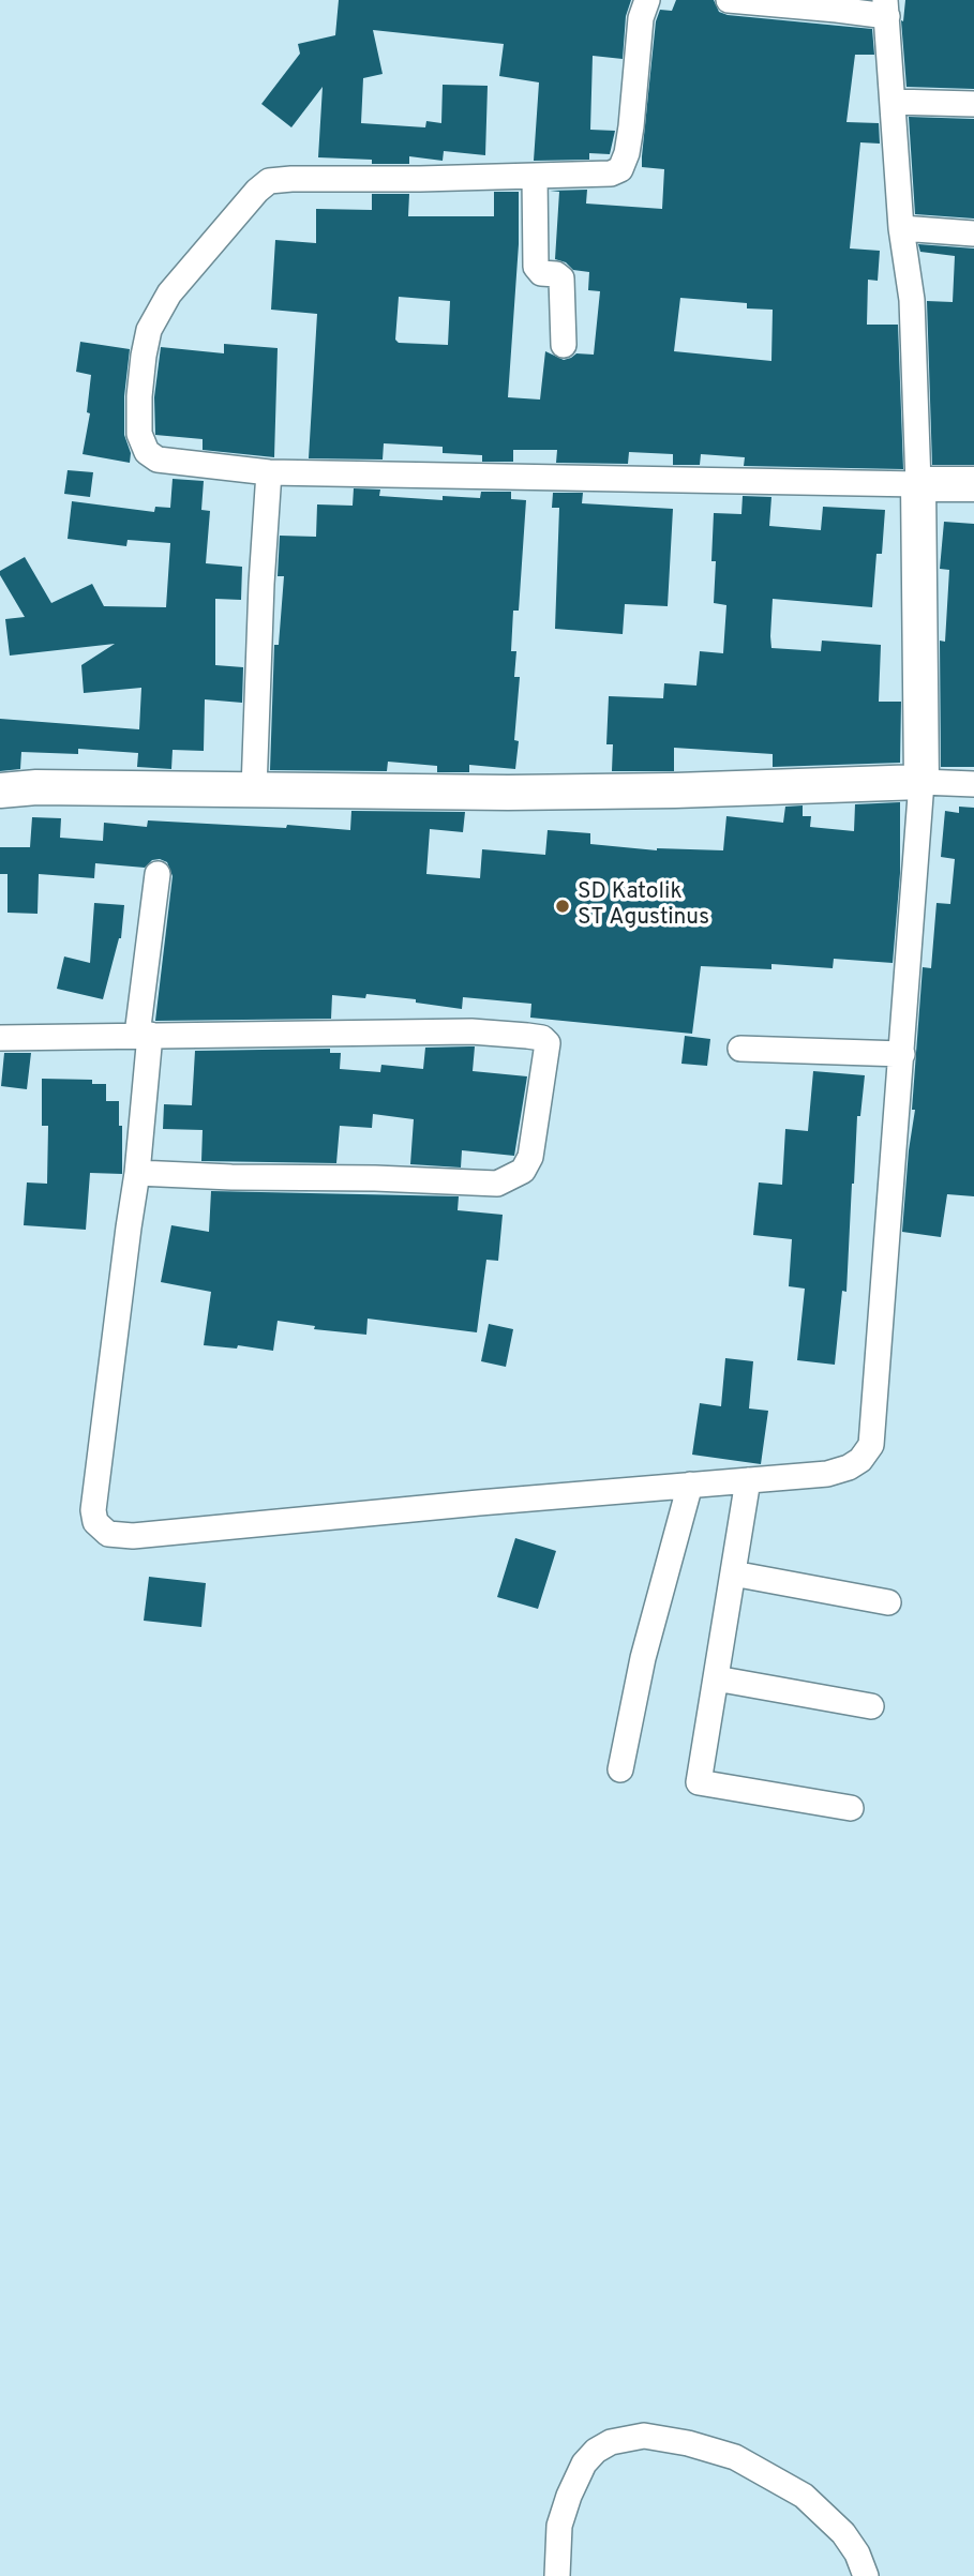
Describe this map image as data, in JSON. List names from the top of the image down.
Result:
{
  "places": ["SD Katolik ST Agustinus"]
}
